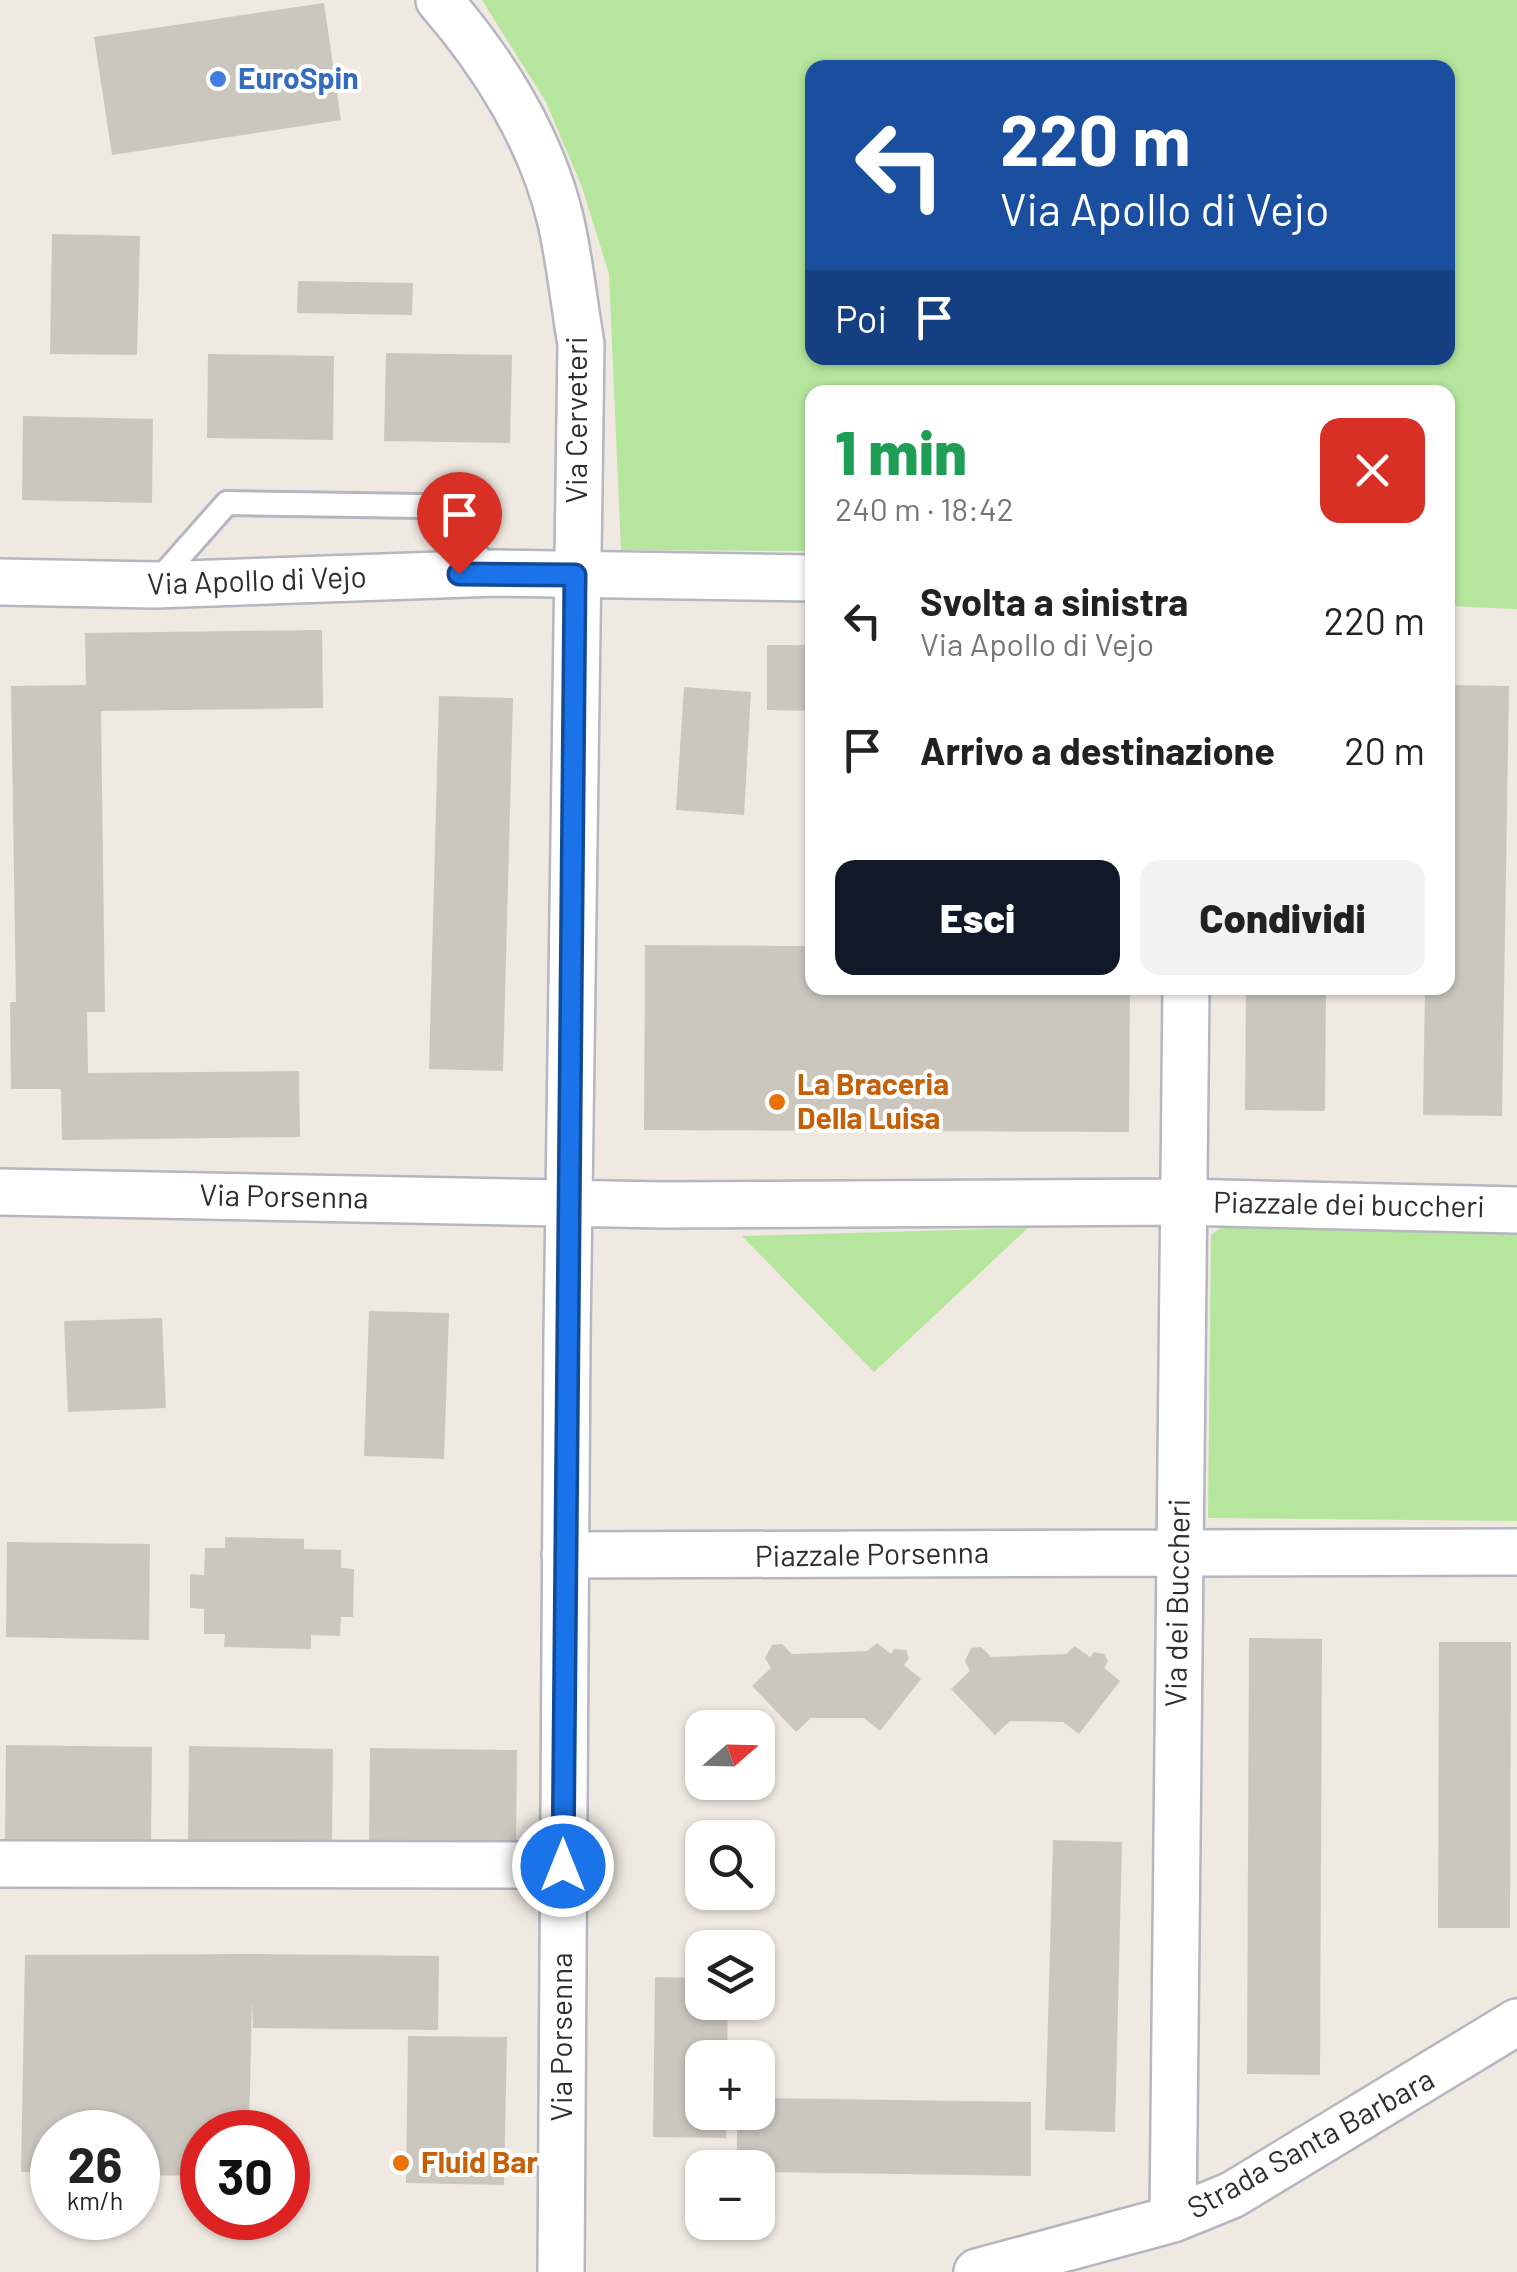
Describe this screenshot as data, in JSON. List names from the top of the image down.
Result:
{
  "streets": {
    "street": [
      "Via Cerveteri",
      "Via Apollo di Vejo",
      "Via Porsenna",
      "Piazzale dei buccheri",
      "Piazzale Porsenna",
      "Via dei Buccheri",
      "Strada Santa Barbara"
    ]
  },
  "crossings": [
    ["Via Cerveteri", "Via Apollo di Vejo"],
    ["Via Cerveteri", "Via Porsenna"],
    ["Via Apollo di Vejo", "Via Porsenna"],
    ["Via Porsenna", "Piazzale Porsenna"],
    ["Piazzale dei buccheri", "Via dei Buccheri"],
    ["Piazzale Porsenna", "Via dei Buccheri"],
    ["Via dei Buccheri", "Strada Santa Barbara"]
  ],
  "places": ["EuroSpin", "La Braceria Della Luisa", "Fluid Bar"],
  "north": "right",
  "page": {
    "turn": ["220 m", "Via Apollo di Vejo"],
    "then": "Poi",
    "heading": ["1 min", "240 m · 18:42"],
    "list": [
      {
        "name": "Svolta a sinistra",
        "note": "Via Apollo di Vejo",
        "value": "220 m"
      },
      {
        "name": "Arrivo a destinazione",
        "value": "20 m"
      }
    ],
    "buttons": ["Esci", "Condividi"],
    "map_buttons": ["+", "−"],
    "speed": "26 km/h",
    "limit": "30"
  }
}
